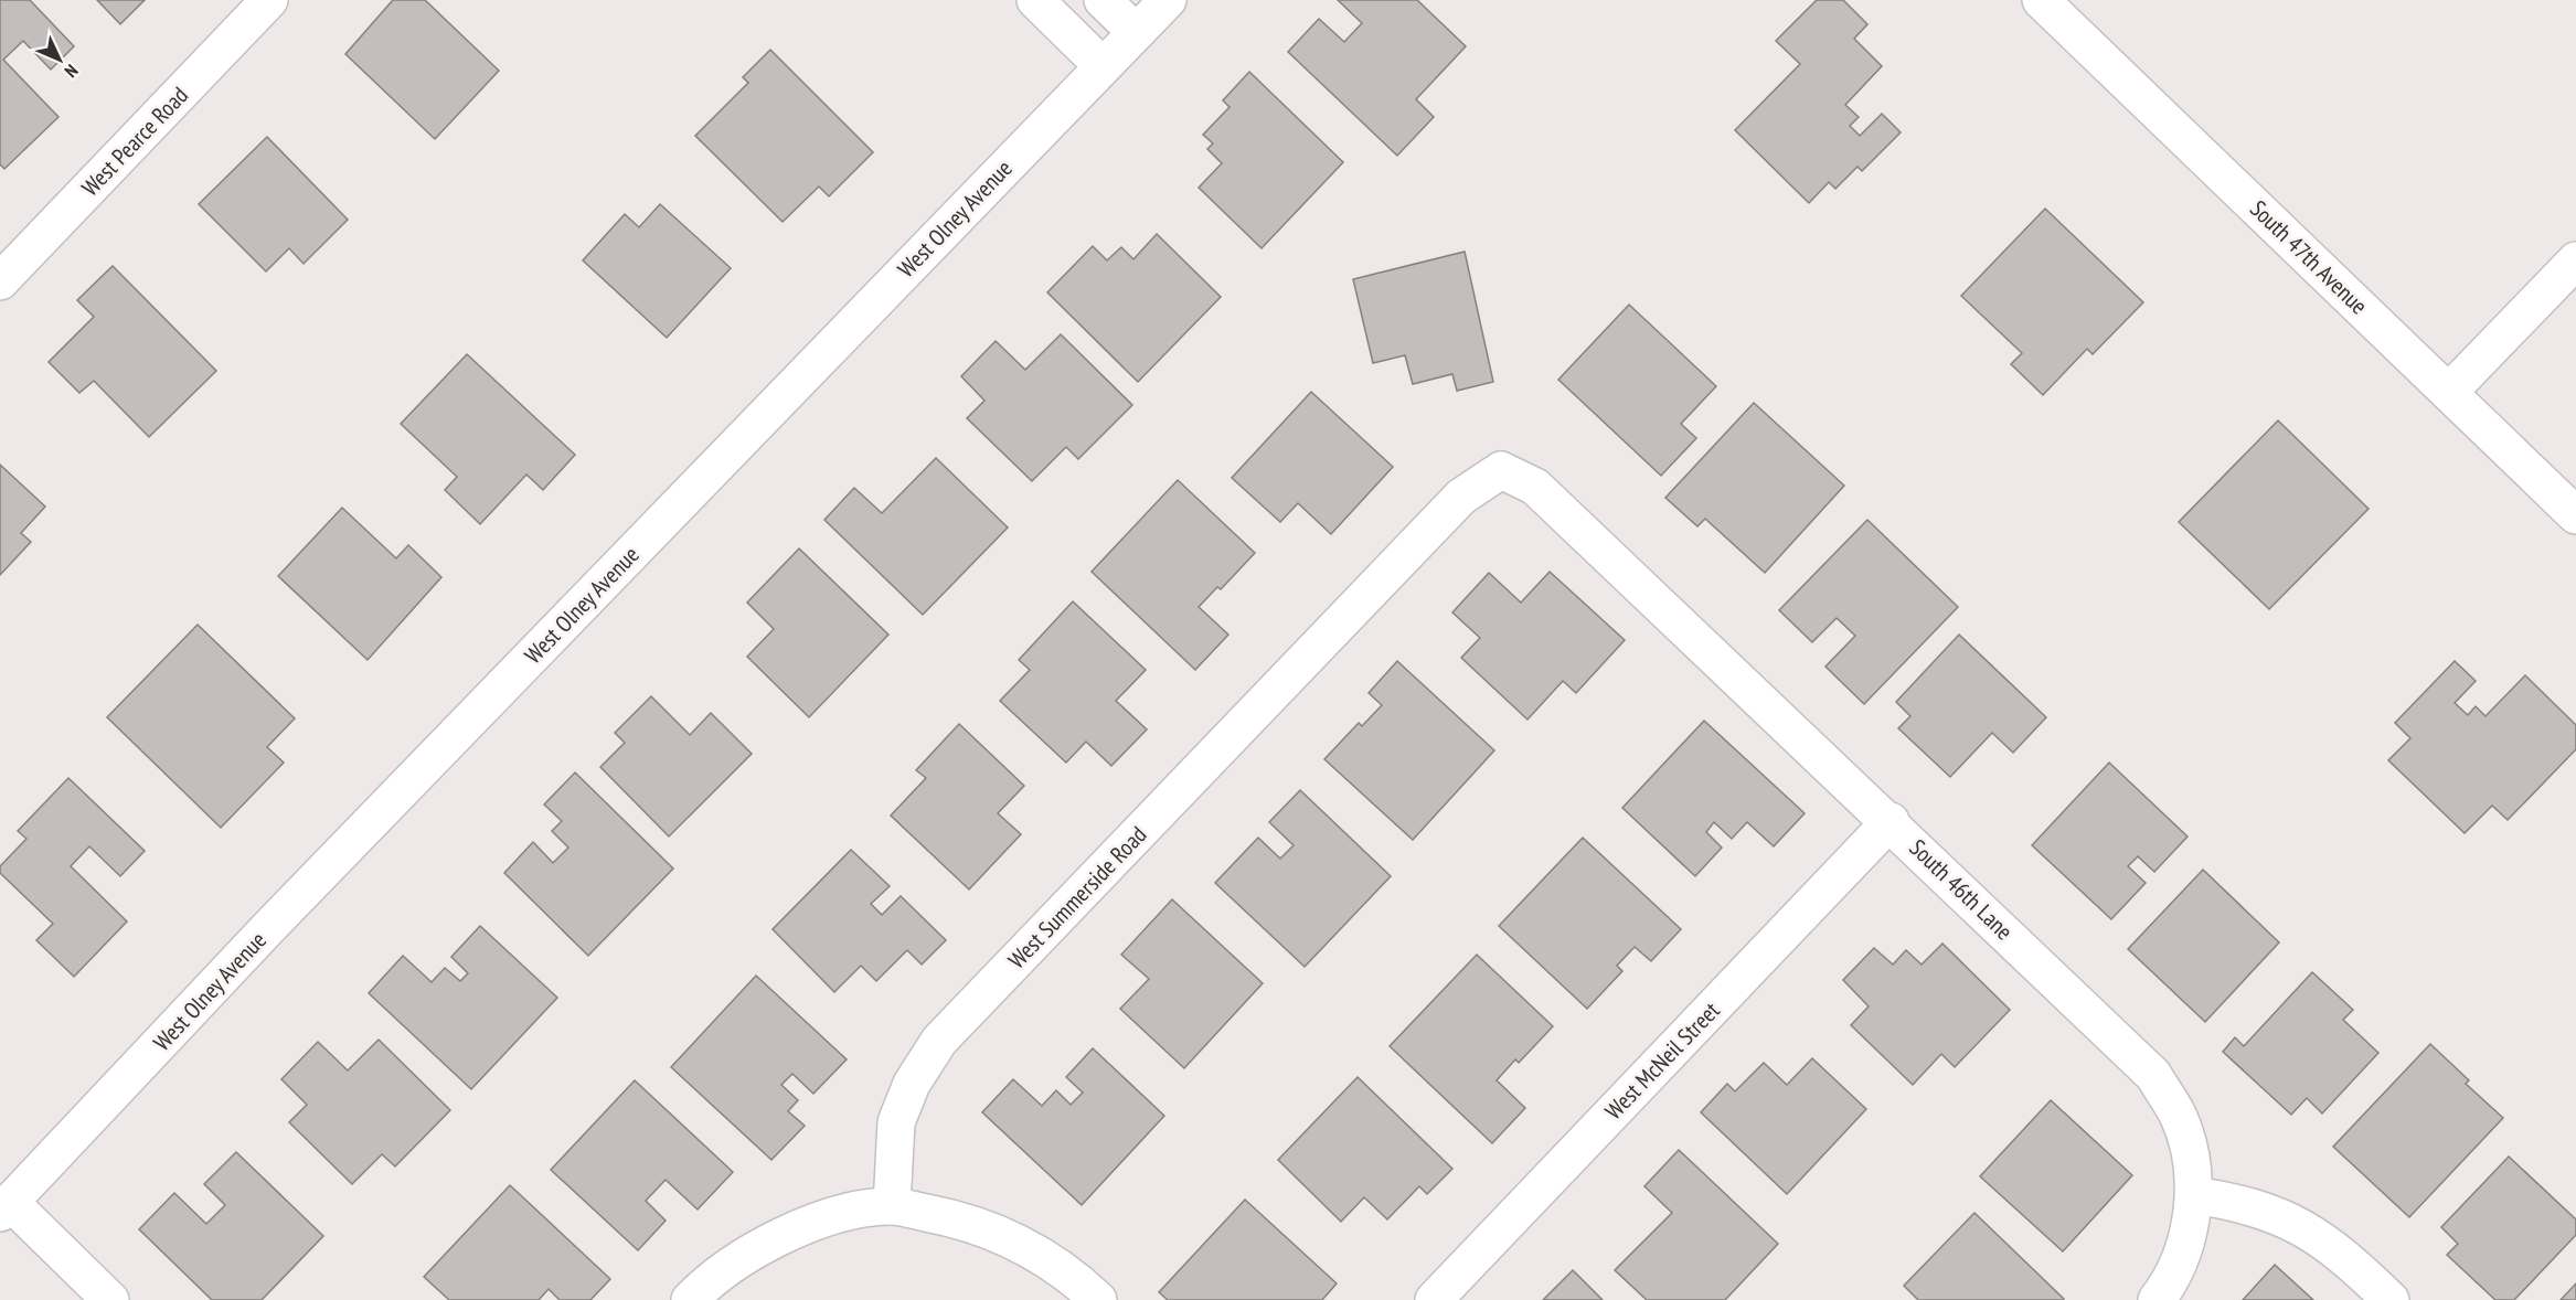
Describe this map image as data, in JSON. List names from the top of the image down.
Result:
{
  "streets": {
    "street": [
      "West Pearce Road",
      "West Olney Avenue",
      "South 47th Avenue",
      "South 46th Lane",
      "West Summerside Road",
      "West McNeil Street"
    ]
  },
  "crossings": [
    ["South 46th Lane", "West Summerside Road"],
    ["South 46th Lane", "West McNeil Street"]
  ],
  "north": "bottom right"
}
